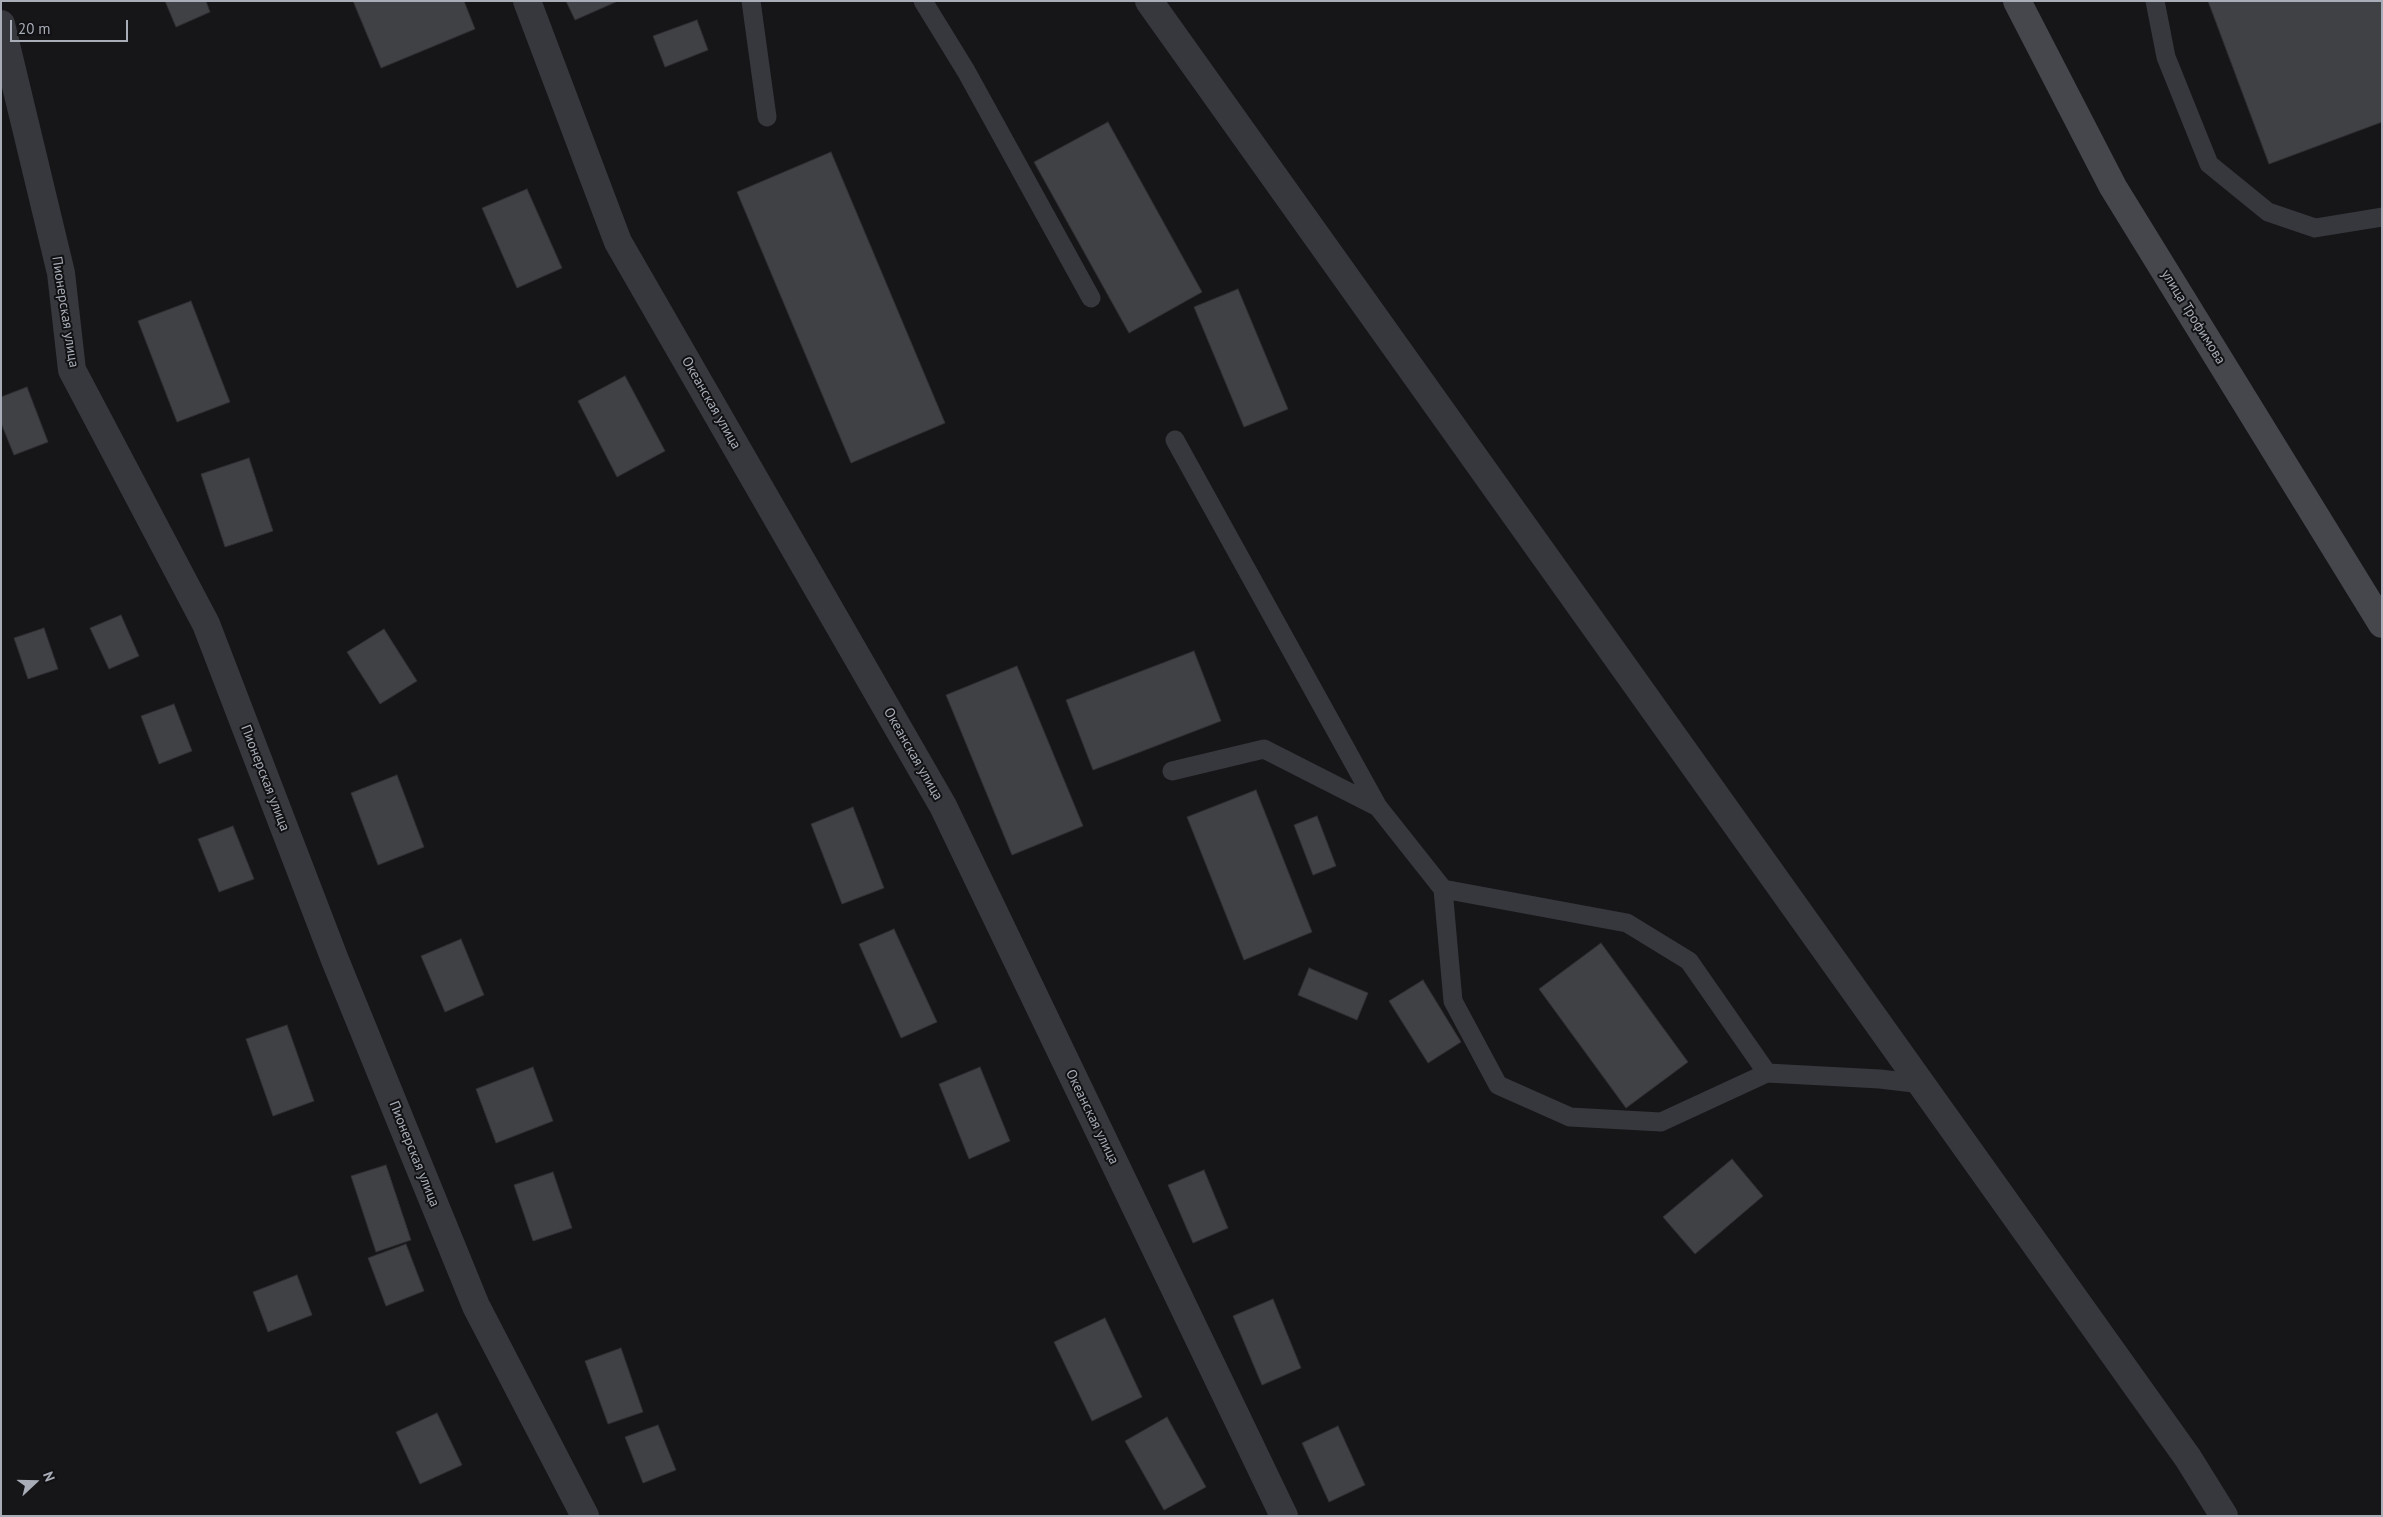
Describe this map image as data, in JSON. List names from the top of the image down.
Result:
{
  "streets": {
    "street": ["Пионерская улица", "улица Трофимова", "Океанская улица"]
  },
  "scale_bar": "20 m",
  "north": "right"
}
